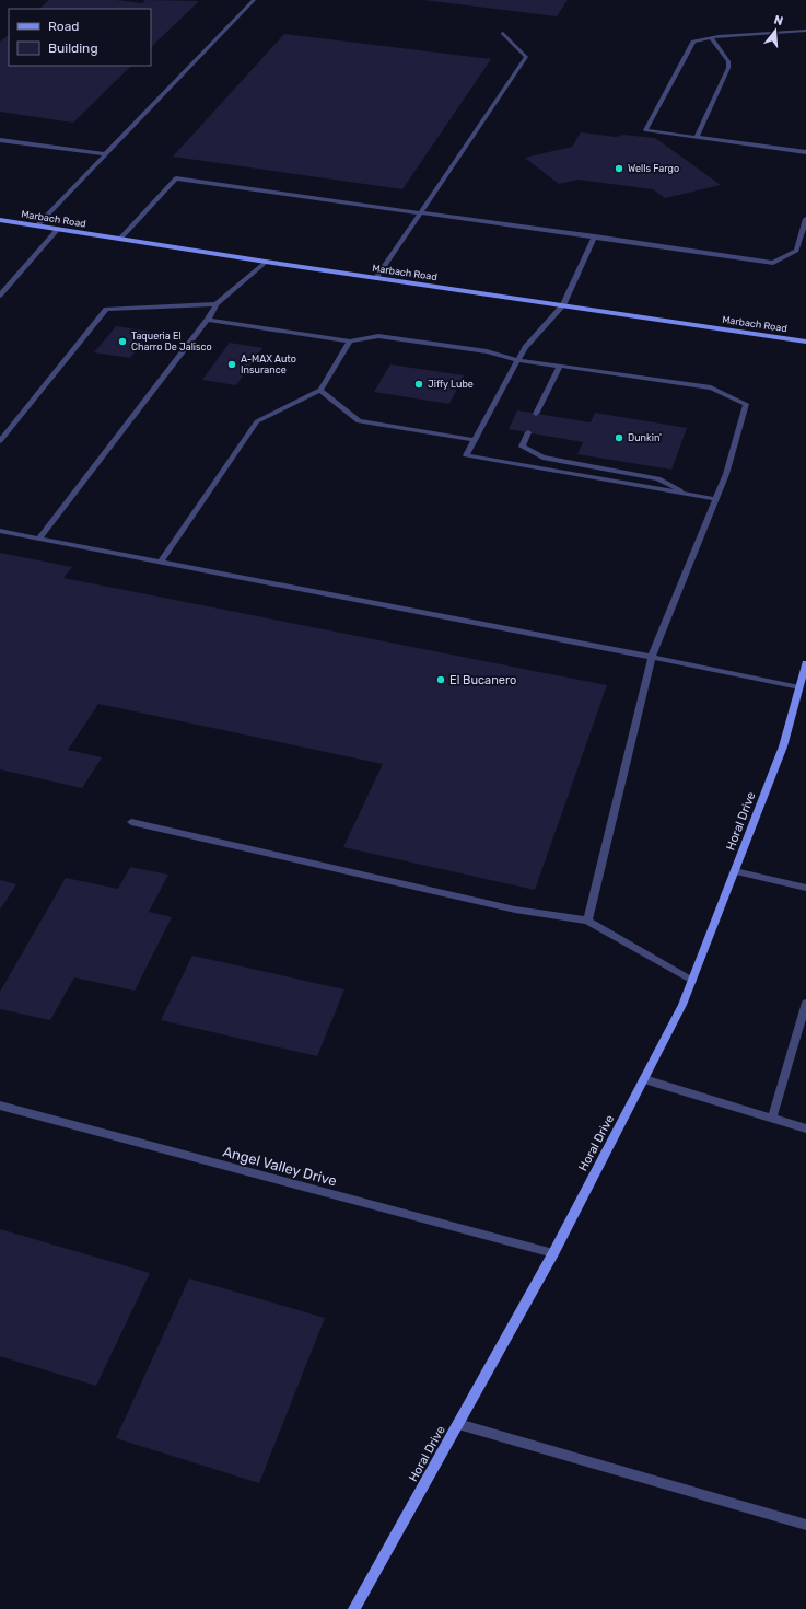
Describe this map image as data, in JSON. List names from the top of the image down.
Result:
{
  "streets": {
    "main road": ["Marbach Road", "Horal Drive"],
    "street": ["Angel Valley Drive"]
  },
  "crossings": [
    ["Horal Drive", "Angel Valley Drive"]
  ],
  "places": [
    "Wells Fargo",
    "Taqueria El Charro De Jalisco",
    "A-MAX Auto Insurance",
    "Jiffy Lube",
    "Dunkin'",
    "El Bucanero"
  ],
  "legend": ["Road", "Building"],
  "north": "top"
}
